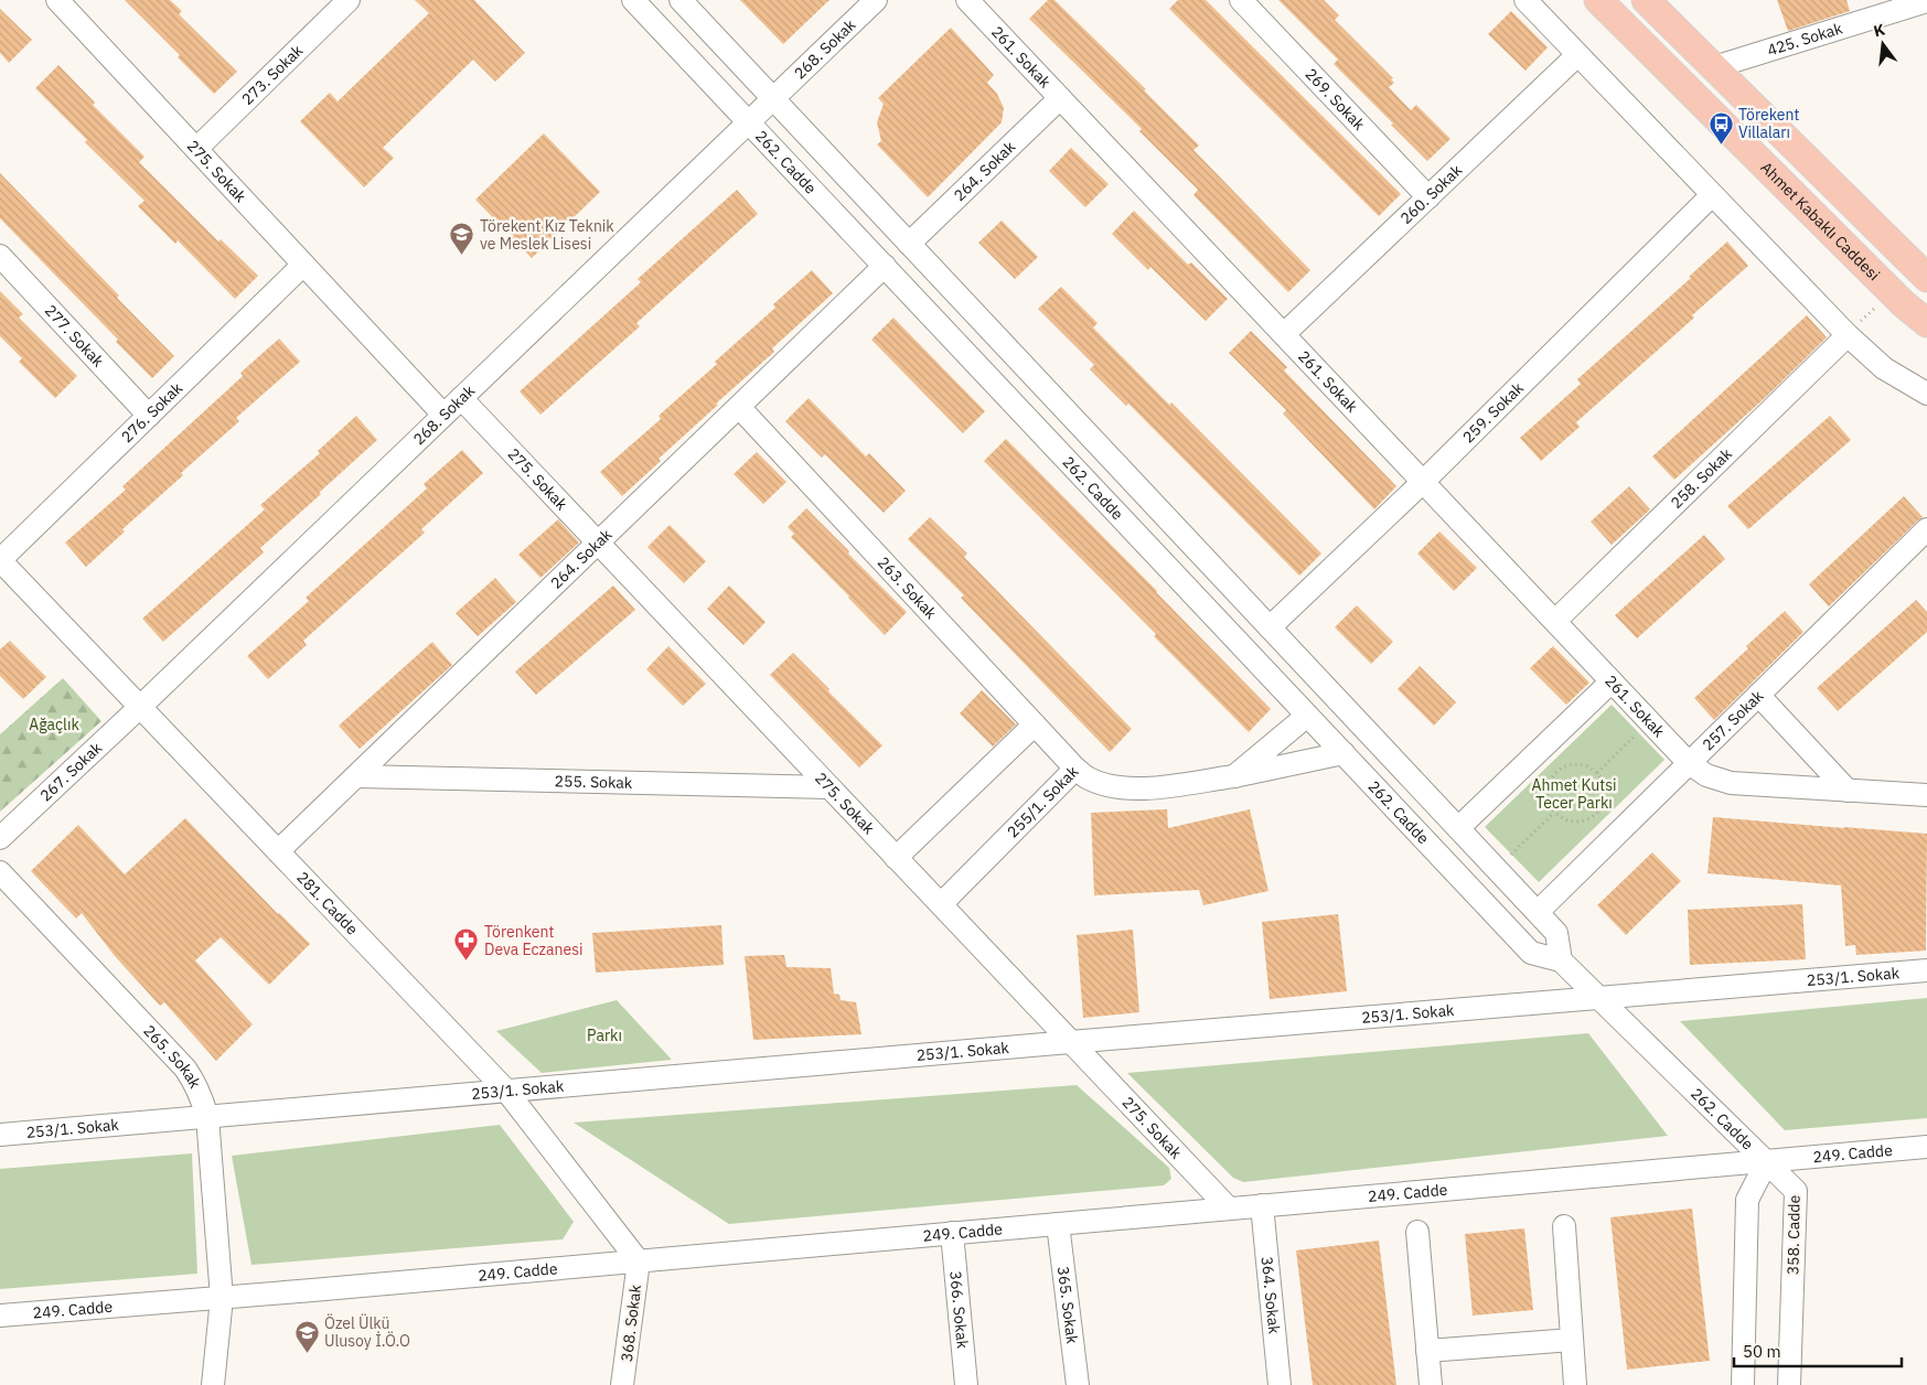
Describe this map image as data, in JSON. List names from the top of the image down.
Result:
{
  "streets": {
    "main road": ["Ahmet Kabaklı Caddesi"],
    "street": [
      "425. Sokak",
      "268. Sokak",
      "261. Sokak",
      "273. Sokak",
      "269. Sokak",
      "262. Cadde",
      "275. Sokak",
      "264. Sokak",
      "260. Sokak",
      "277. Sokak",
      "276. Sokak",
      "259. Sokak",
      "258. Sokak",
      "263. Sokak",
      "257. Sokak",
      "267. Sokak",
      "255. Sokak",
      "255/1. Sokak",
      "281. Cadde",
      "253/1. Sokak",
      "265. Sokak",
      "249. Cadde",
      "358. Cadde",
      "364. Sokak",
      "365. Sokak",
      "366. Sokak",
      "368. Sokak"
    ]
  },
  "crossings": [
    ["268. Sokak", "262. Cadde"],
    ["268. Sokak", "275. Sokak"],
    ["268. Sokak", "267. Sokak"],
    ["268. Sokak", "281. Cadde"],
    ["261. Sokak", "264. Sokak"],
    ["261. Sokak", "260. Sokak"],
    ["261. Sokak", "259. Sokak"],
    ["261. Sokak", "258. Sokak"],
    ["261. Sokak", "257. Sokak"],
    ["273. Sokak", "275. Sokak"],
    ["269. Sokak", "260. Sokak"],
    ["262. Cadde", "264. Sokak"],
    ["262. Cadde", "255/1. Sokak"],
    ["262. Cadde", "253/1. Sokak"],
    ["262. Cadde", "249. Cadde"],
    ["262. Cadde", "358. Cadde"],
    ["275. Sokak", "264. Sokak"],
    ["275. Sokak", "276. Sokak"],
    ["275. Sokak", "255. Sokak"],
    ["275. Sokak", "255/1. Sokak"],
    ["275. Sokak", "253/1. Sokak"],
    ["275. Sokak", "249. Cadde"],
    ["264. Sokak", "263. Sokak"],
    ["264. Sokak", "255. Sokak"],
    ["264. Sokak", "281. Cadde"],
    ["277. Sokak", "276. Sokak"],
    ["276. Sokak", "281. Cadde"],
    ["263. Sokak", "255/1. Sokak"],
    ["267. Sokak", "281. Cadde"],
    ["281. Cadde", "253/1. Sokak"],
    ["281. Cadde", "249. Cadde"],
    ["281. Cadde", "368. Sokak"],
    ["253/1. Sokak", "265. Sokak"],
    ["265. Sokak", "249. Cadde"],
    ["249. Cadde", "358. Cadde"],
    ["249. Cadde", "364. Sokak"],
    ["249. Cadde", "365. Sokak"],
    ["249. Cadde", "366. Sokak"],
    ["249. Cadde", "368. Sokak"]
  ],
  "parks": ["Ağaçlık", "Ahmet Kutsi Tecer Parkı", "Parkı"],
  "places": {
    "bus stop": ["Törekent Villaları"],
    "school or university": ["Törekent Kız Teknik ve Meslek Lisesi", "Özel Ülkü Ulusoy İ.Ö.O"],
    "pharmacy": ["Törenkent Deva Eczanesi"]
  },
  "scale_bar": "50 m",
  "north": "top"
}
